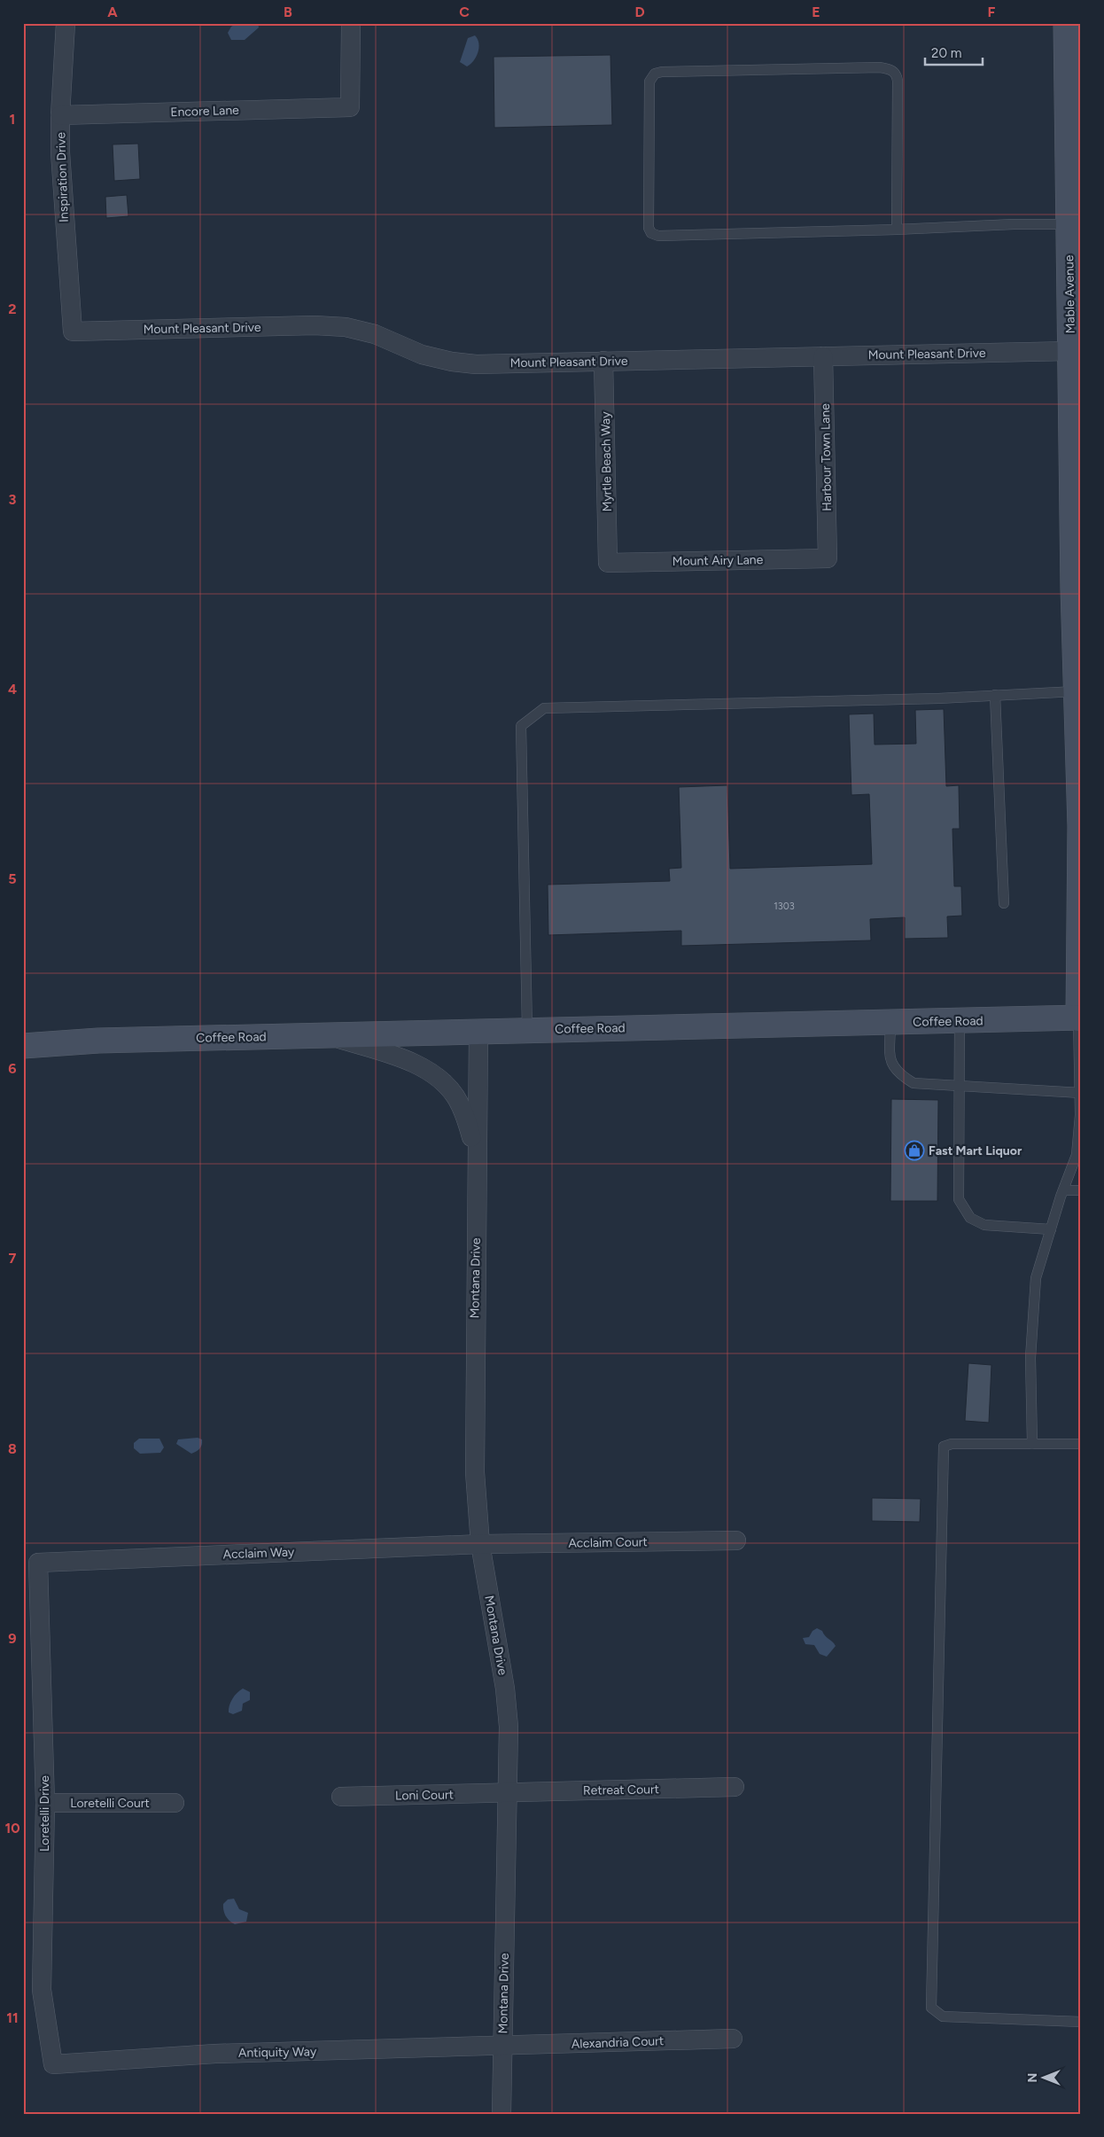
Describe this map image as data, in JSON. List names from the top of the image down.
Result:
{
  "streets": {
    "main road": ["Mable Avenue", "Coffee Road"],
    "street": [
      "Encore Lane",
      "Inspiration Drive",
      "Mount Pleasant Drive",
      "Harbour Town Lane",
      "Myrtle Beach Way",
      "Mount Airy Lane",
      "Montana Drive",
      "Acclaim Court",
      "Acclaim Way",
      "Retreat Court",
      "Loni Court",
      "Loretelli Court",
      "Loretelli Drive",
      "Alexandria Court",
      "Antiquity Way"
    ]
  },
  "crossings": [
    ["Encore Lane", "Inspiration Drive"],
    ["Inspiration Drive", "Mount Pleasant Drive"],
    ["Mable Avenue", "Mount Pleasant Drive"],
    ["Mable Avenue", "Coffee Road"],
    ["Mount Pleasant Drive", "Harbour Town Lane"],
    ["Mount Pleasant Drive", "Myrtle Beach Way"],
    ["Harbour Town Lane", "Mount Airy Lane"],
    ["Myrtle Beach Way", "Mount Airy Lane"],
    ["Coffee Road", "Montana Drive"],
    ["Montana Drive", "Acclaim Court"],
    ["Montana Drive", "Acclaim Way"],
    ["Montana Drive", "Retreat Court"],
    ["Montana Drive", "Loni Court"],
    ["Montana Drive", "Alexandria Court"],
    ["Montana Drive", "Antiquity Way"],
    ["Acclaim Court", "Acclaim Way"],
    ["Acclaim Way", "Loretelli Drive"],
    ["Retreat Court", "Loni Court"],
    ["Loretelli Court", "Loretelli Drive"],
    ["Loretelli Drive", "Antiquity Way"],
    ["Alexandria Court", "Antiquity Way"]
  ],
  "places": {
    "shop": ["Fast Mart Liquor"]
  },
  "house_numbers": ["1303"],
  "scale_bar": "20 m",
  "north": "left",
  "grid": {
    "columns": [
      "A",
      "B",
      "C",
      "D",
      "E",
      "F"
    ],
    "rows": [
      "1",
      "2",
      "3",
      "4",
      "5",
      "6",
      "7",
      "8",
      "9",
      "10",
      "11"
    ]
  }
}
